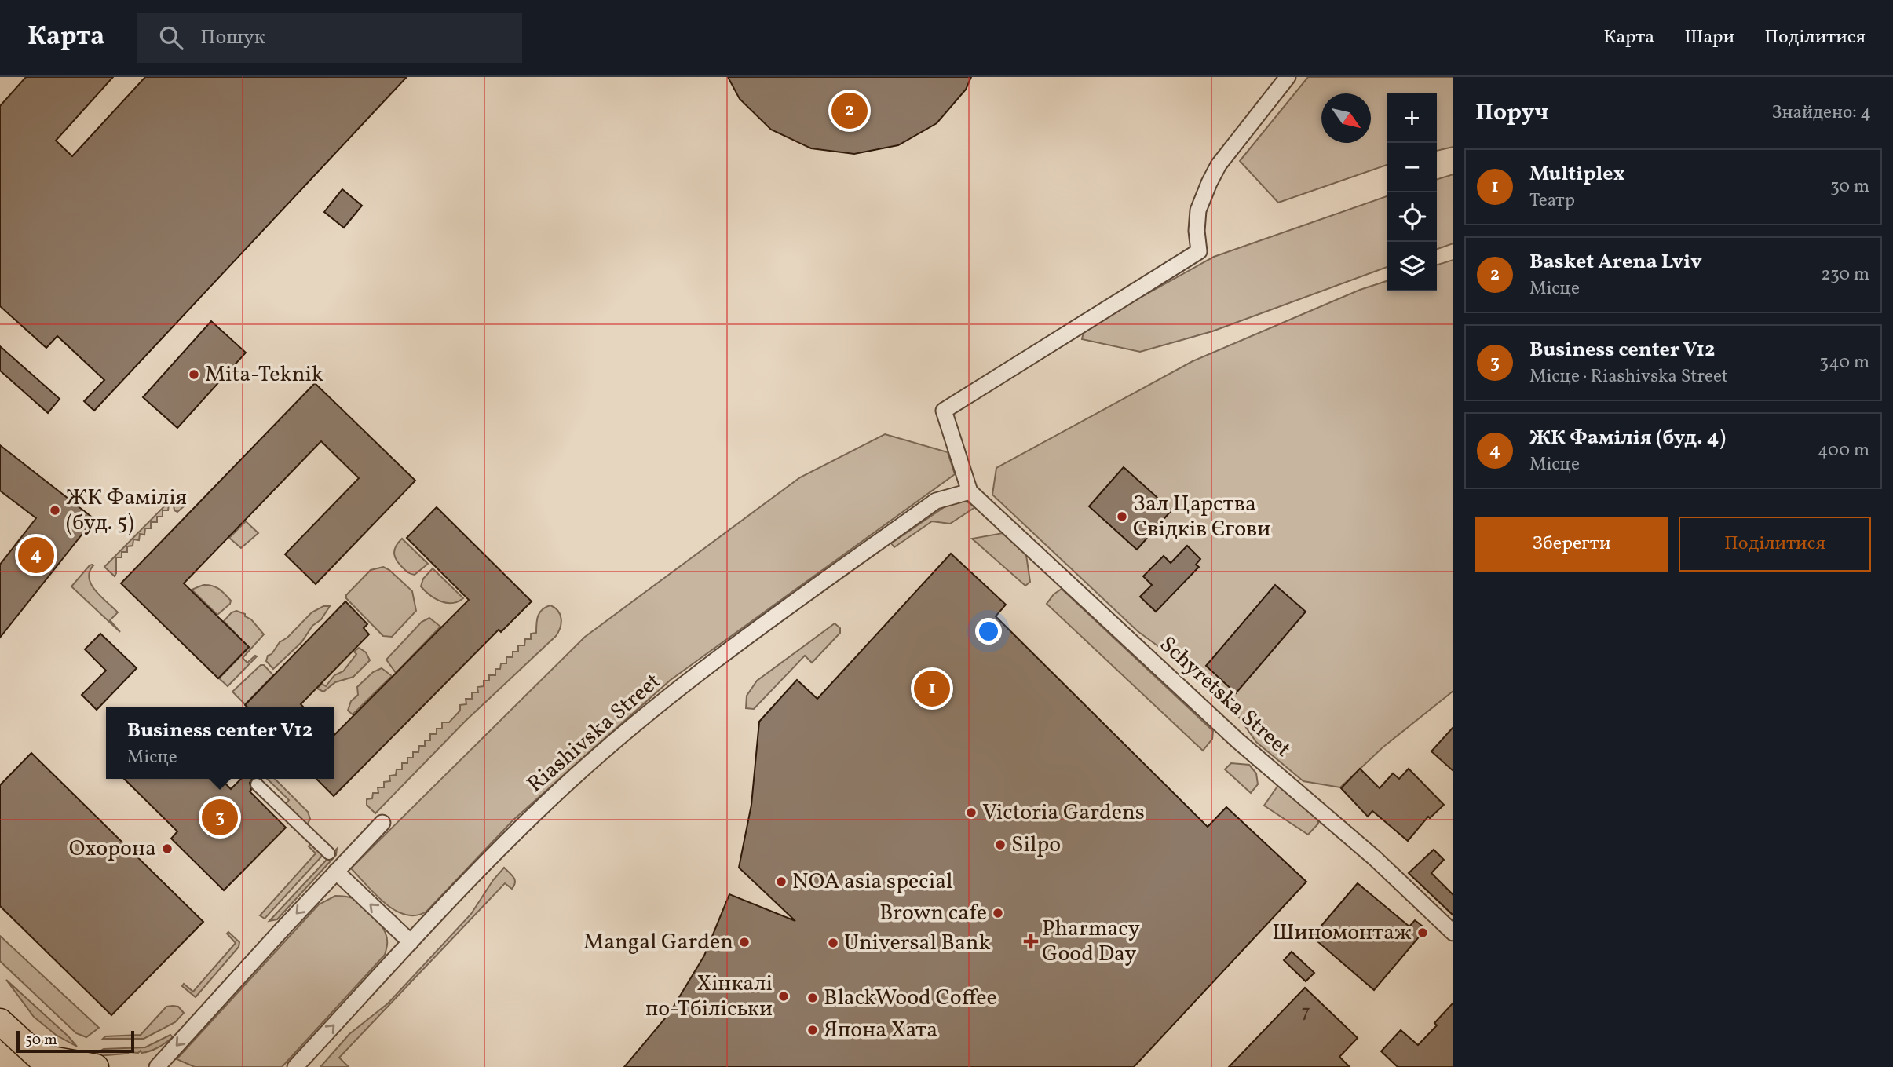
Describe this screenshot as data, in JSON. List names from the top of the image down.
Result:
{
  "streets": {
    "street": ["Schyretska Street", "Riashivska Street"]
  },
  "crossings": [
    ["Schyretska Street", "Riashivska Street"]
  ],
  "places": {
    "other": [
      "Mita-Teknik",
      "ЖК Фамілія (буд. 5)",
      "Зал Царства Свідків Єгови",
      "Victoria Gardens",
      "Silpo",
      "Охорона",
      "NOA asia special",
      "Brown cafe",
      "Шиномонтаж",
      "Mangal Garden",
      "Universal Bank",
      "Хінкалі по-Тбіліськи",
      "BlackWood Coffee",
      "Япона Хата"
    ],
    "health": ["Pharmacy Good Day"]
  },
  "house_numbers": ["7"],
  "scale_bar": "50 m",
  "north": "bottom right",
  "page": {
    "header": "Карта",
    "search": "Пошук",
    "nav": ["Карта", "Шари", "Поділитися"],
    "heading": ["Поруч", "Знайдено: 4"],
    "pins": [
      "2",
      "4",
      "1",
      "3"
    ],
    "map_buttons": ["+", "−"],
    "list": [
      {
        "mark": "1",
        "name": "Multiplex",
        "note": "Театр",
        "value": "30 m"
      },
      {
        "mark": "2",
        "name": "Basket Arena Lviv",
        "note": "Місце",
        "value": "230 m"
      },
      {
        "mark": "3",
        "name": "Business center V12",
        "note": "Місце · Riashivska Street",
        "value": "340 m"
      },
      {
        "mark": "4",
        "name": "ЖК Фамілія (буд. 4)",
        "note": "Місце",
        "value": "400 m"
      }
    ],
    "buttons": ["Зберегти", "Поділитися"],
    "popup": ["Business center V12", "Місце"],
    "scale": "50 m"
  }
}
